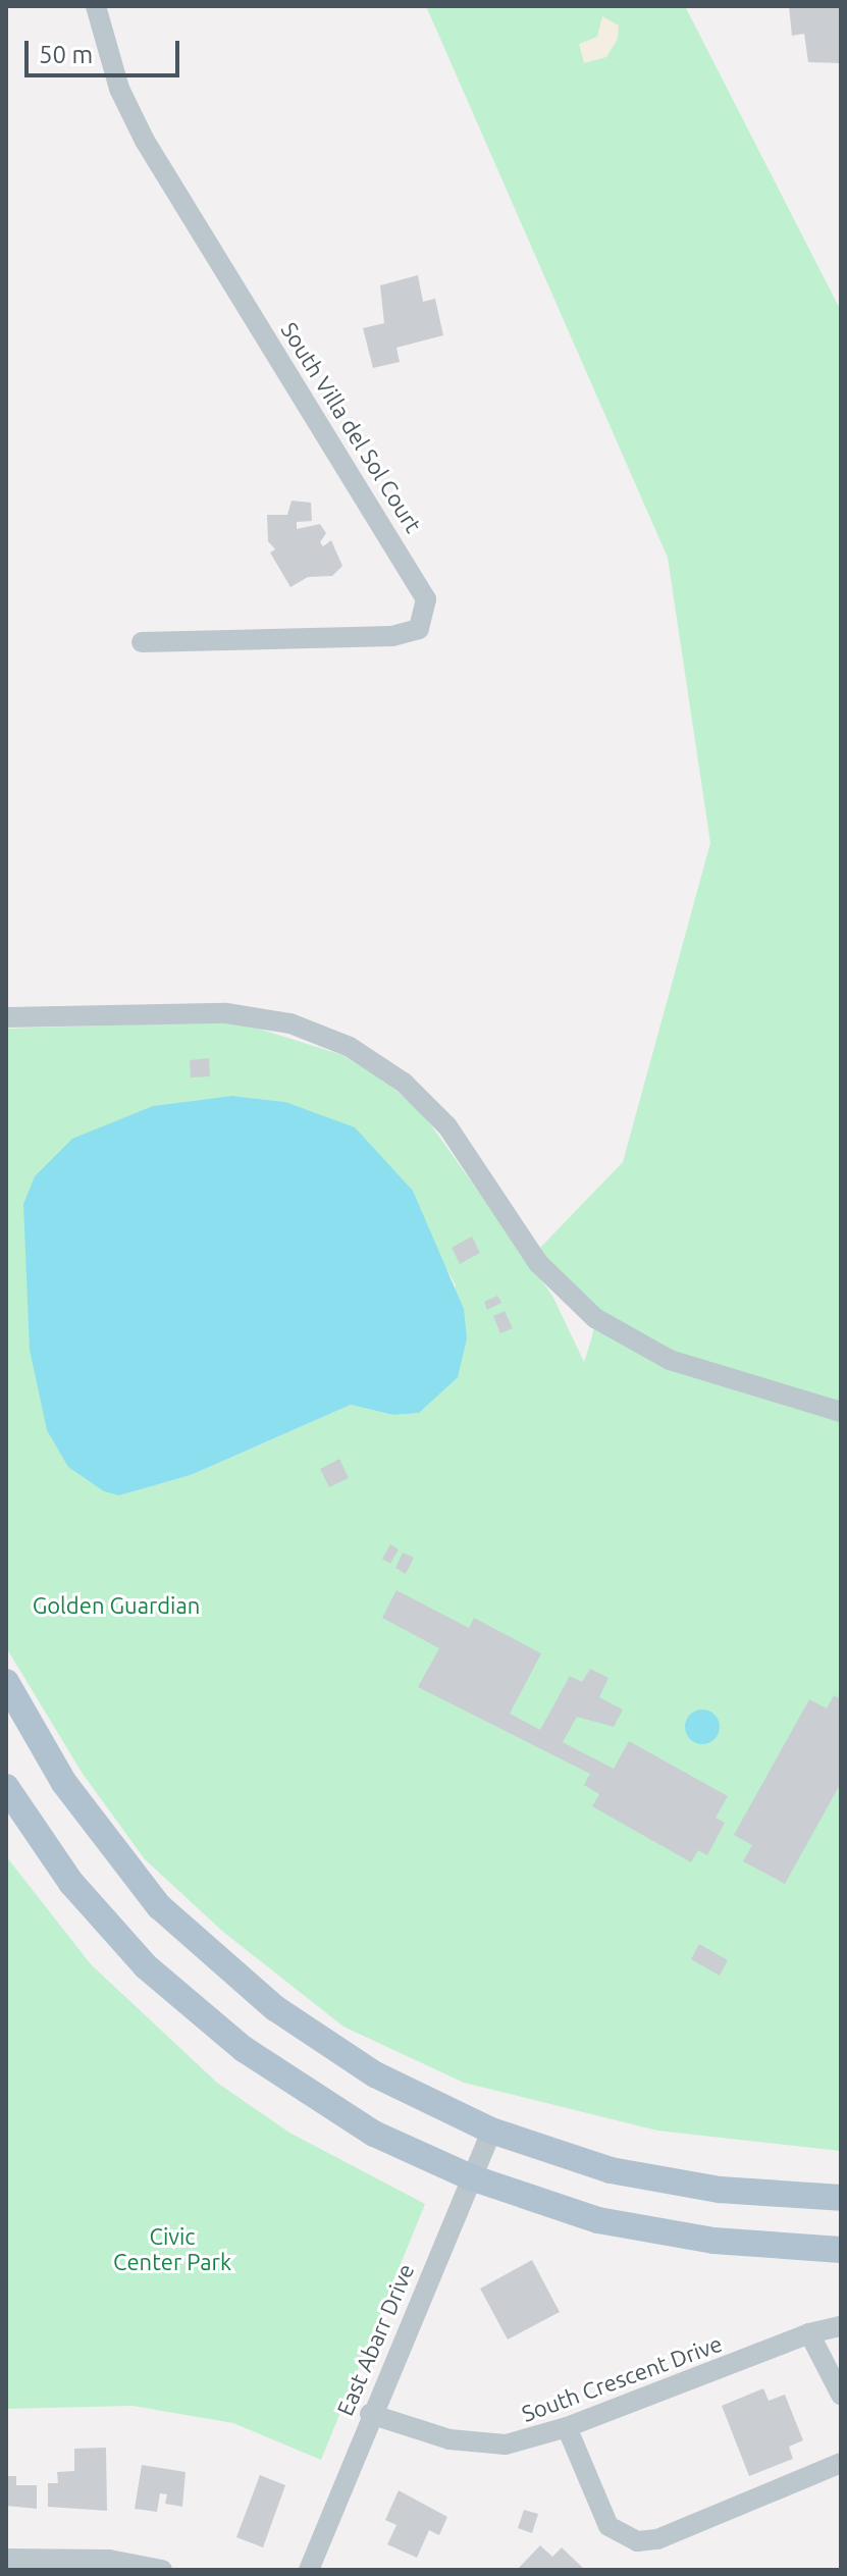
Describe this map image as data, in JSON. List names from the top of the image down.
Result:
{
  "streets": {
    "street": ["South Villa del Sol Court", "East Abarr Drive", "South Crescent Drive"]
  },
  "crossings": [
    ["East Abarr Drive", "South Crescent Drive"]
  ],
  "parks": ["Golden Guardian", "Civic Center Park"],
  "scale_bar": "50 m"
}
